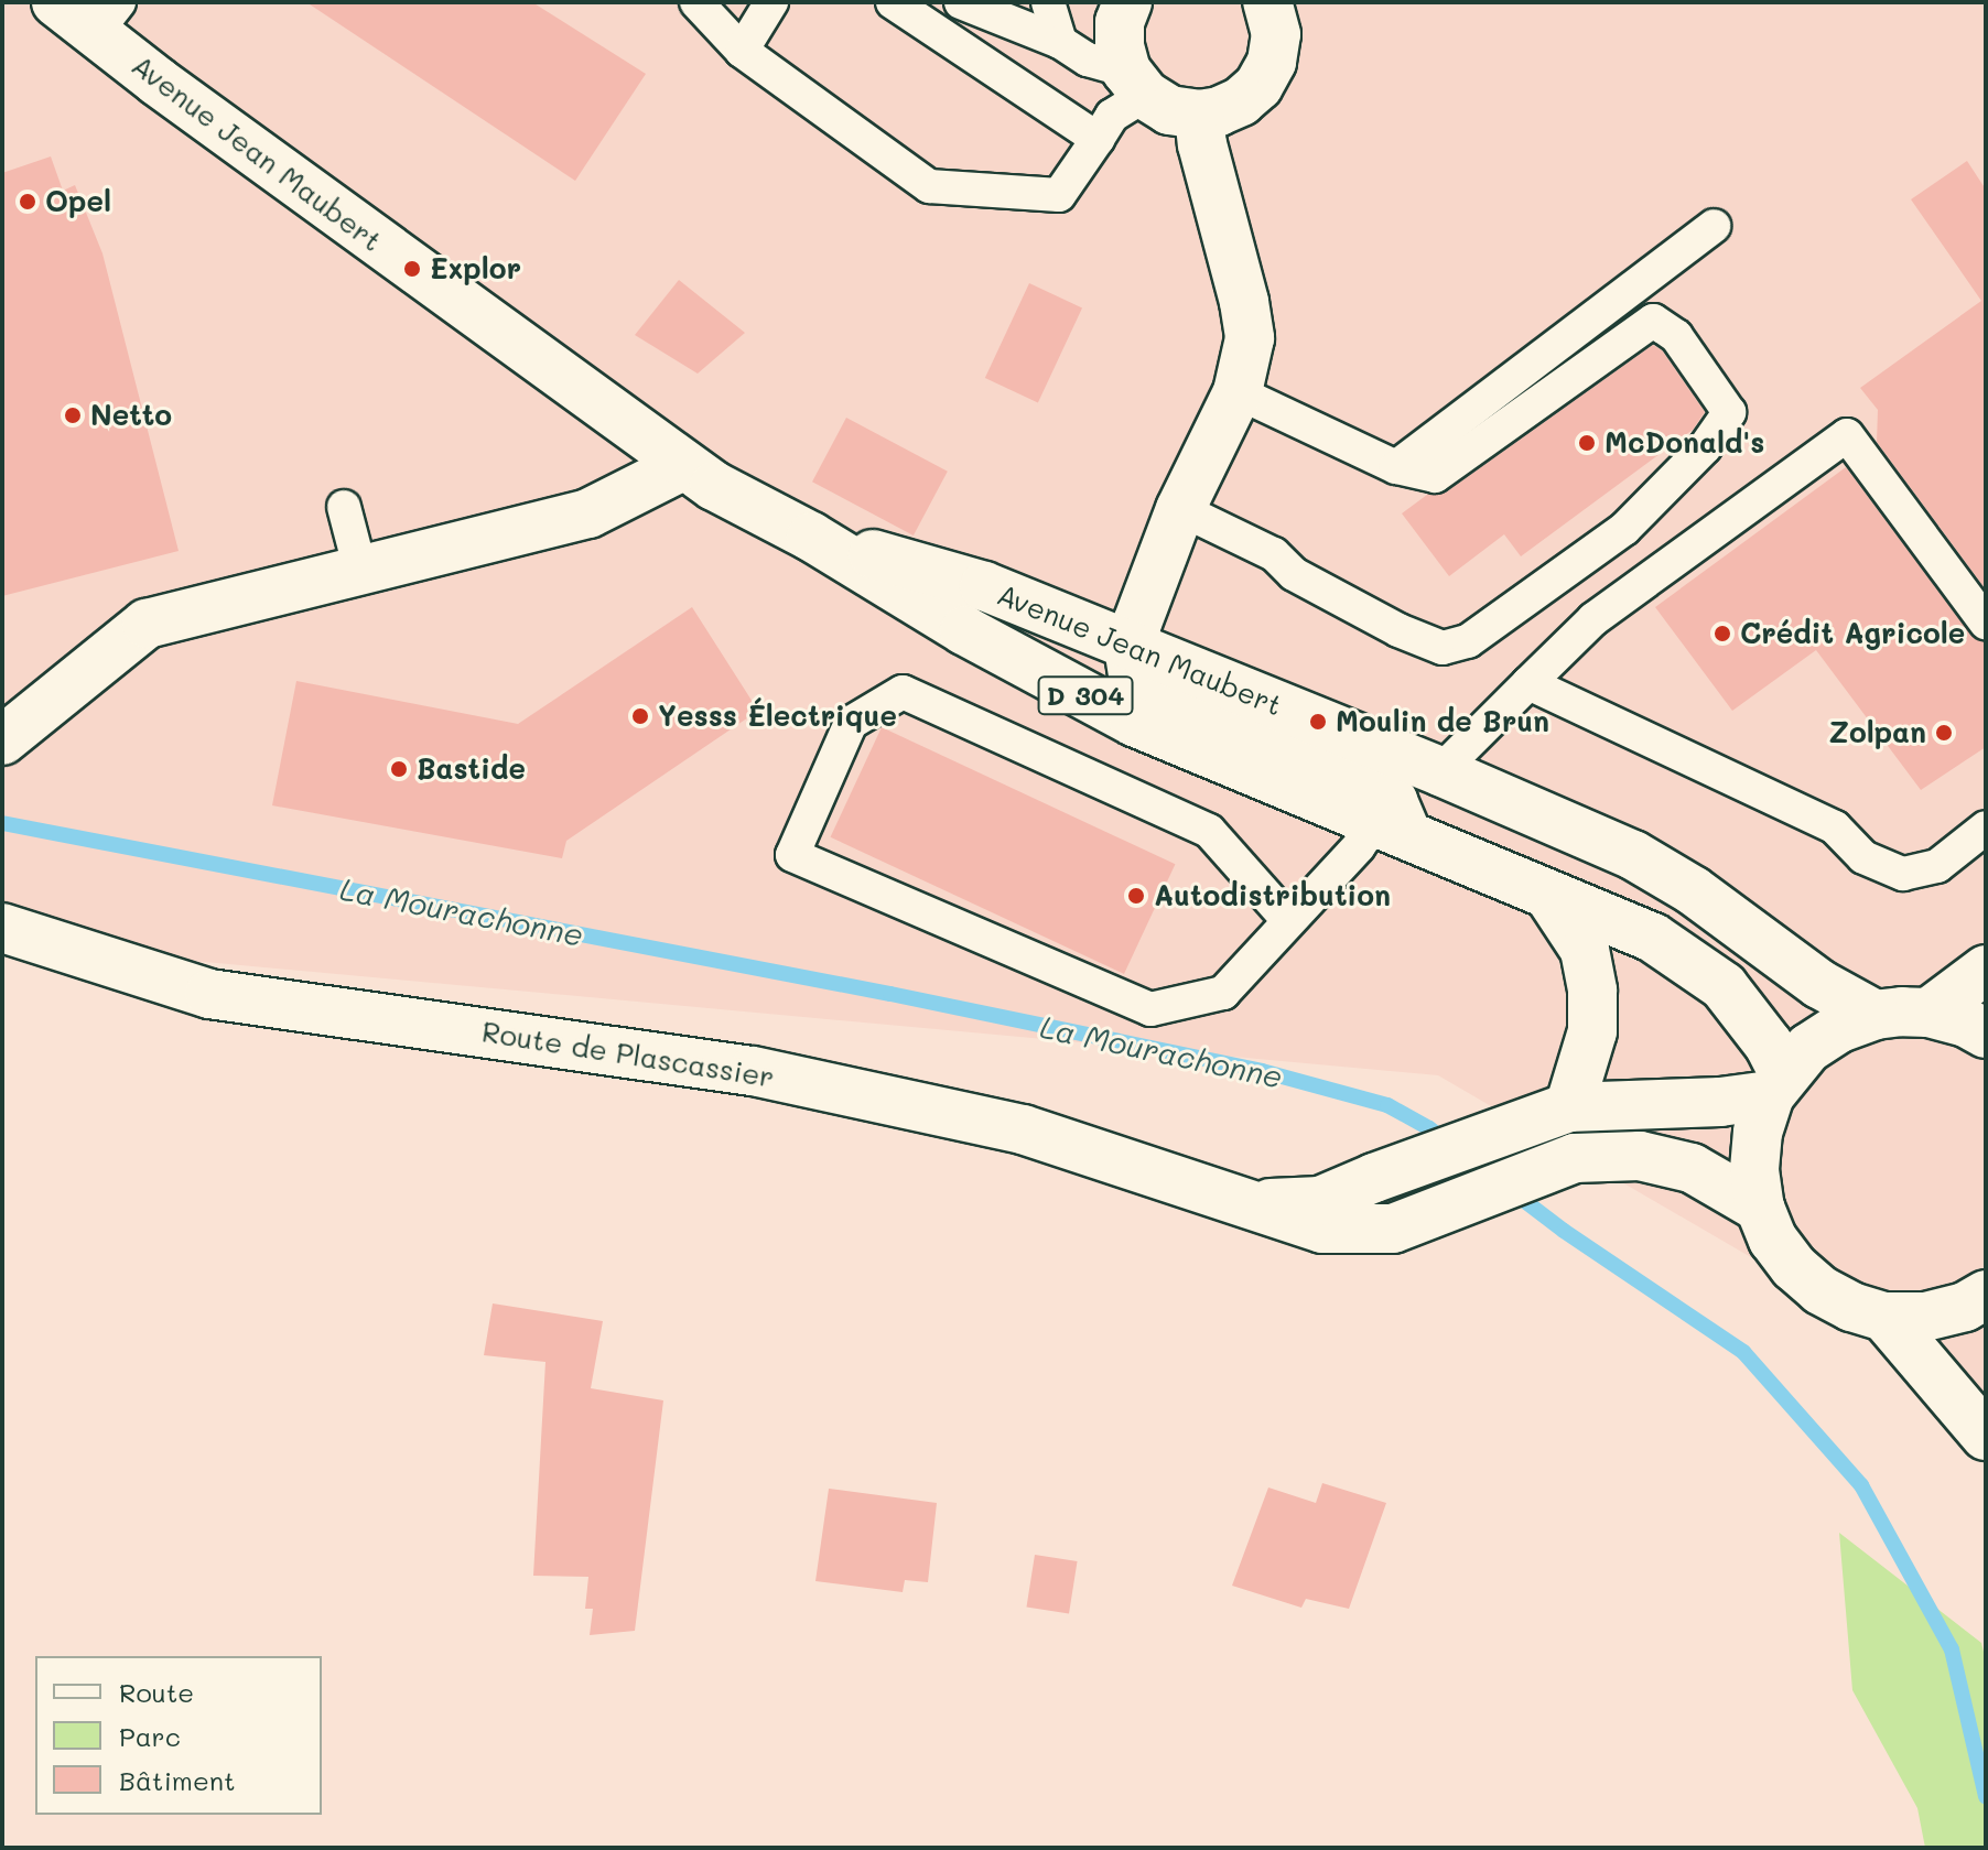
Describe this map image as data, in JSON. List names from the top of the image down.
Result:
{
  "streets": {
    "street": ["Avenue Jean Maubert", "D 304", "Route de Plascassier"]
  },
  "crossings": [
    ["Avenue Jean Maubert", "Route de Plascassier"]
  ],
  "water": ["La Mourachonne"],
  "places": [
    "Opel",
    "Explor",
    "Netto",
    "McDonald's",
    "Crédit Agricole",
    "Yesss Électrique",
    "Moulin de Brun",
    "Zolpan",
    "Bastide",
    "Autodistribution"
  ],
  "legend": ["Route", "Parc", "Bâtiment"]
}
